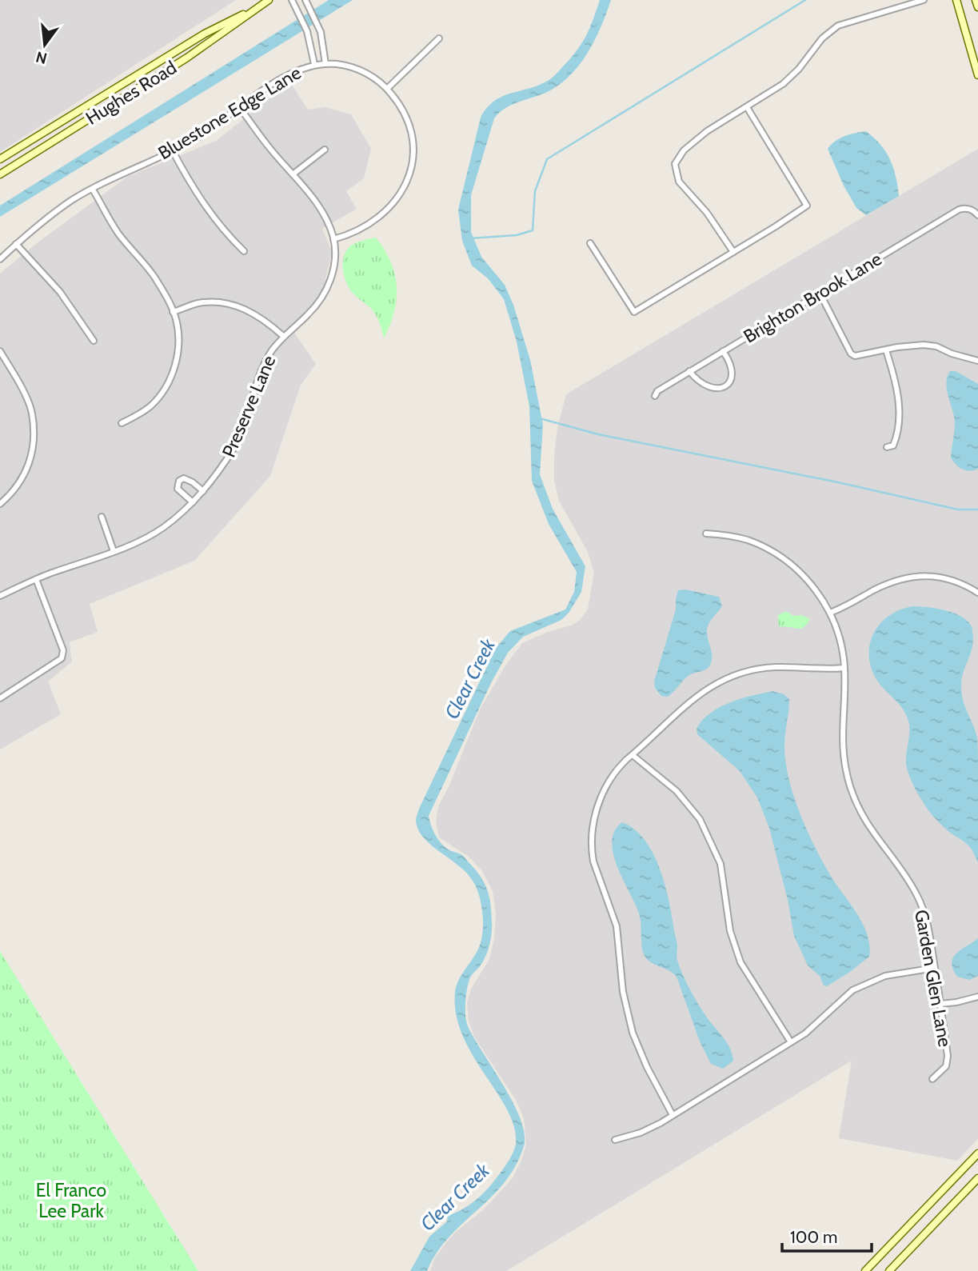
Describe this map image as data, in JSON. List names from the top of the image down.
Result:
{
  "streets": {
    "main road": ["Hughes Road"],
    "street": [
      "Bluestone Edge Lane",
      "Brighton Brook Lane",
      "Preserve Lane",
      "Garden Glen Lane"
    ]
  },
  "crossings": [
    ["Bluestone Edge Lane", "Preserve Lane"]
  ],
  "water": ["Clear Creek"],
  "parks": ["El Franco Lee Park"],
  "scale_bar": "100 m",
  "north": "bottom"
}
